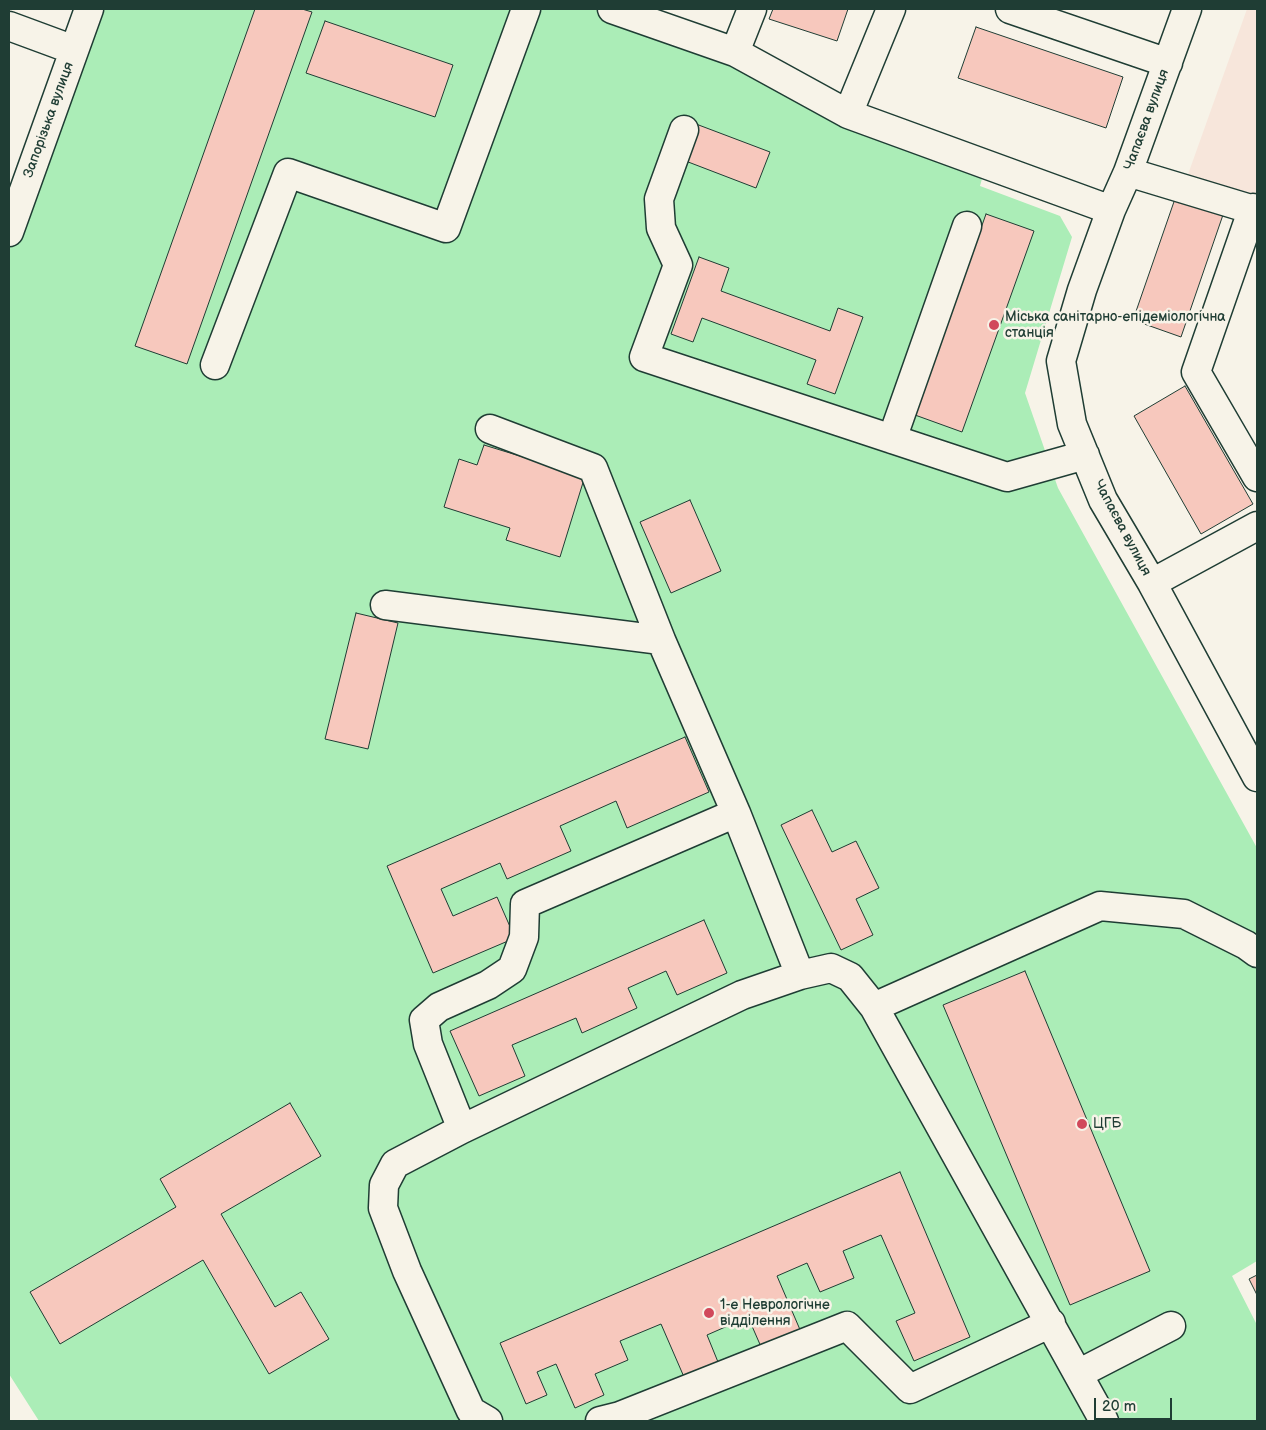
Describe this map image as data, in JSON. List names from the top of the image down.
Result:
{
  "streets": {
    "street": ["Запорізька вулиця", "Чапаєва вулиця"]
  },
  "places": ["Міська санітарно-епідеміологічна станція", "ЦГБ", "1-е Неврологічне відділення"],
  "scale_bar": "20 m"
}
